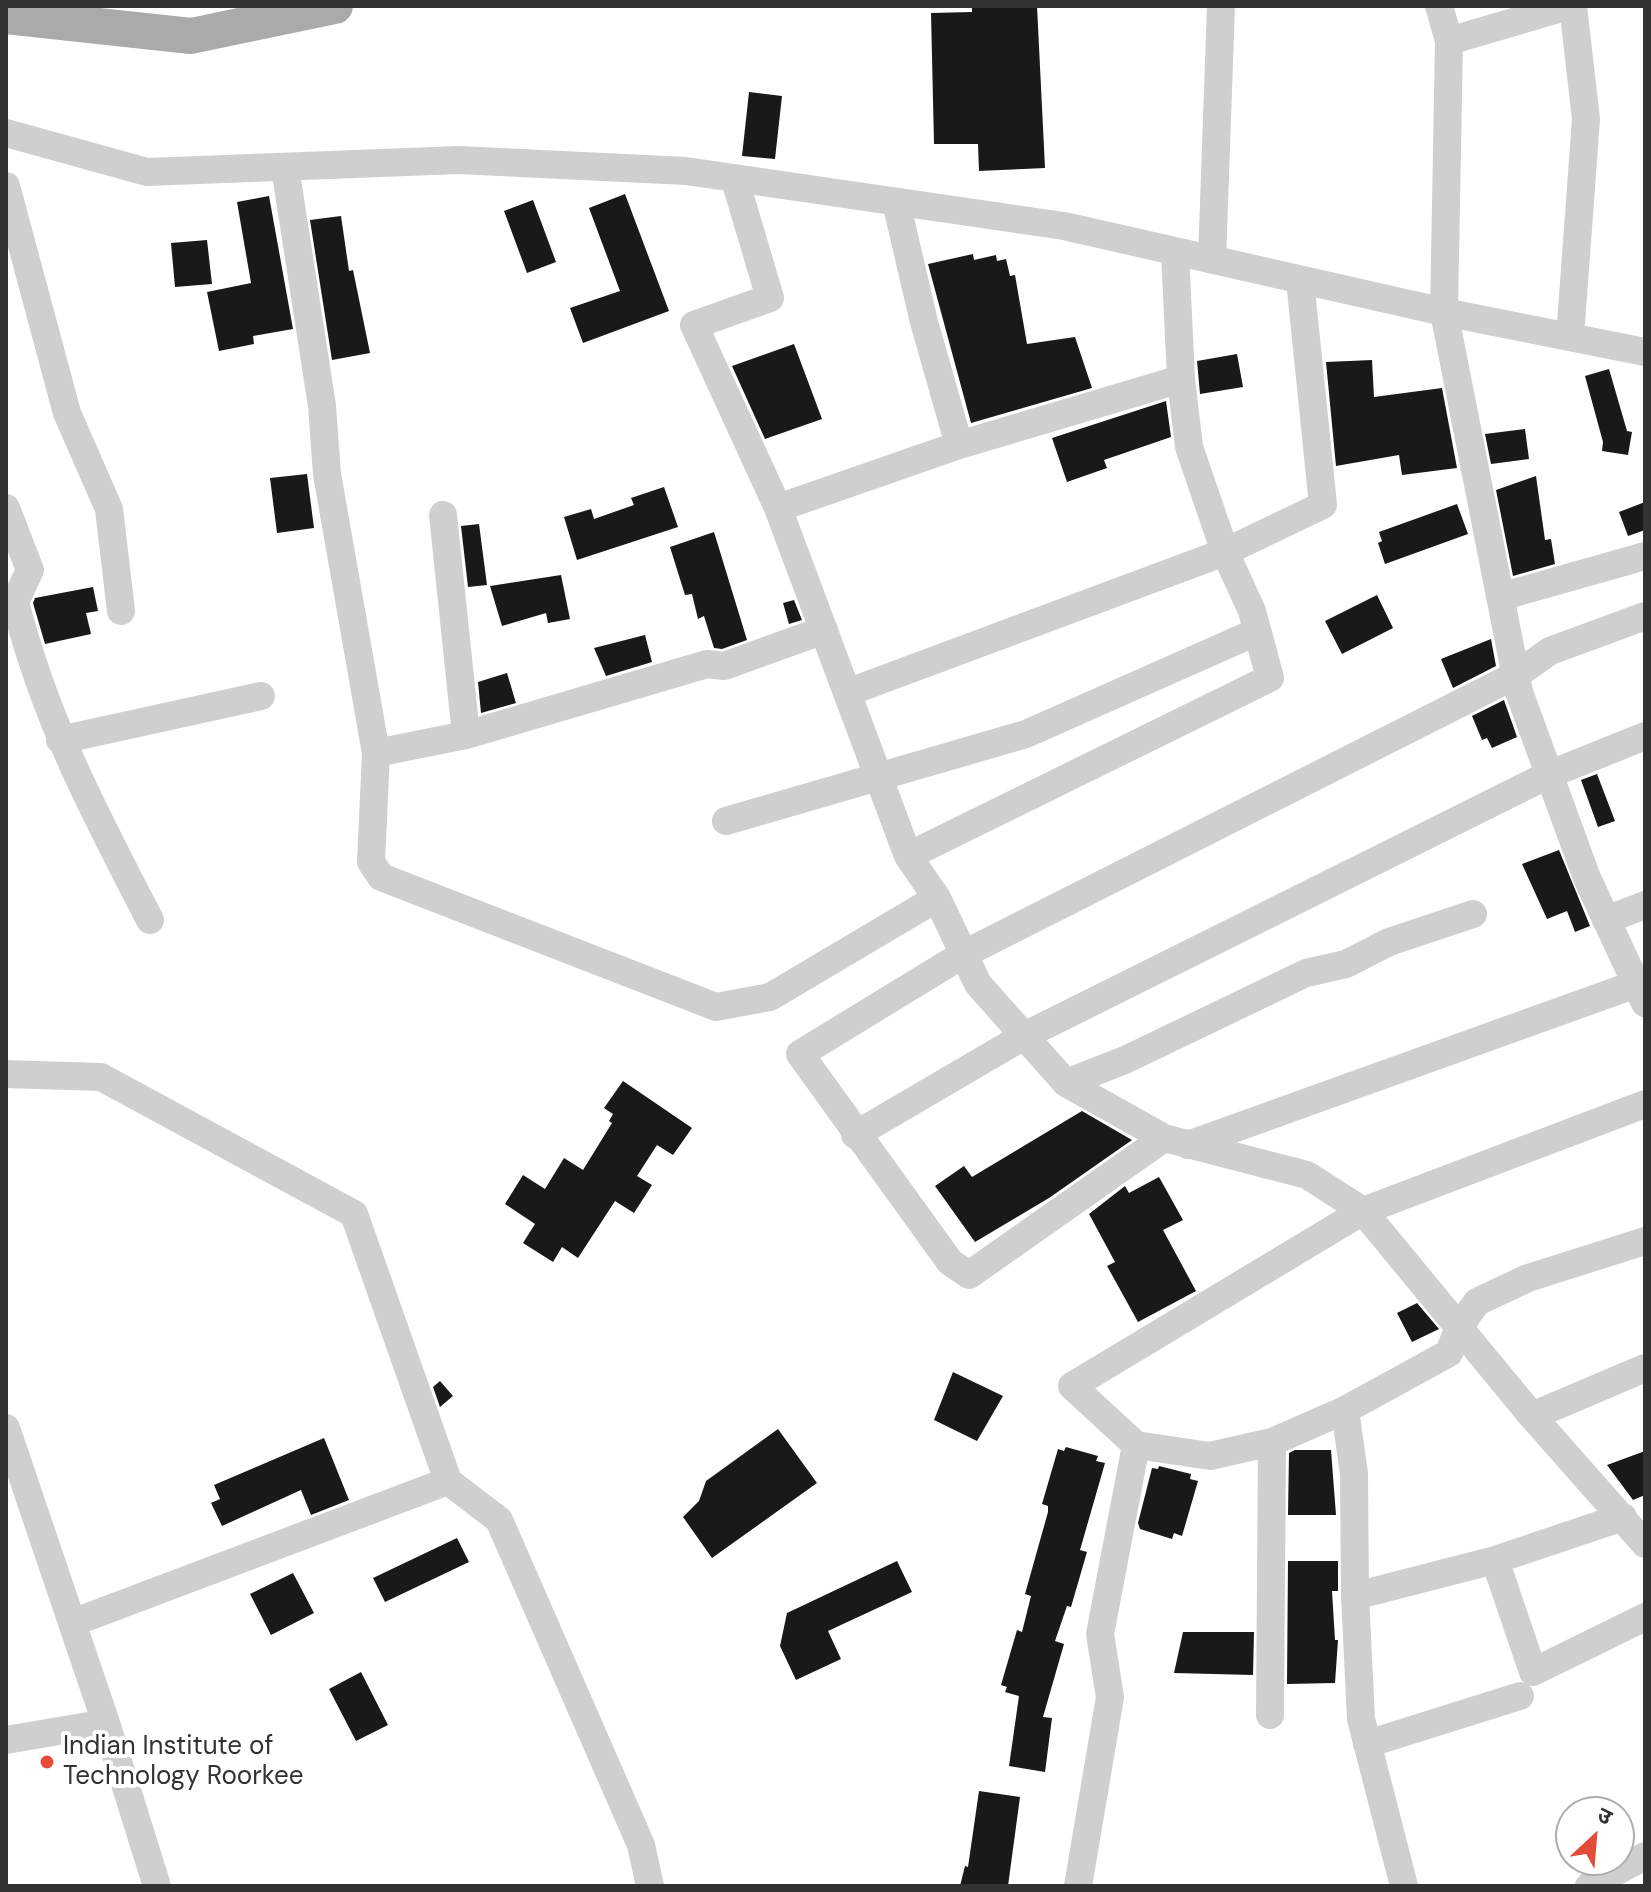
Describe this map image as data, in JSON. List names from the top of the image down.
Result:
{
  "places": ["Indian Institute of Technology Roorkee"],
  "north": "top right"
}
